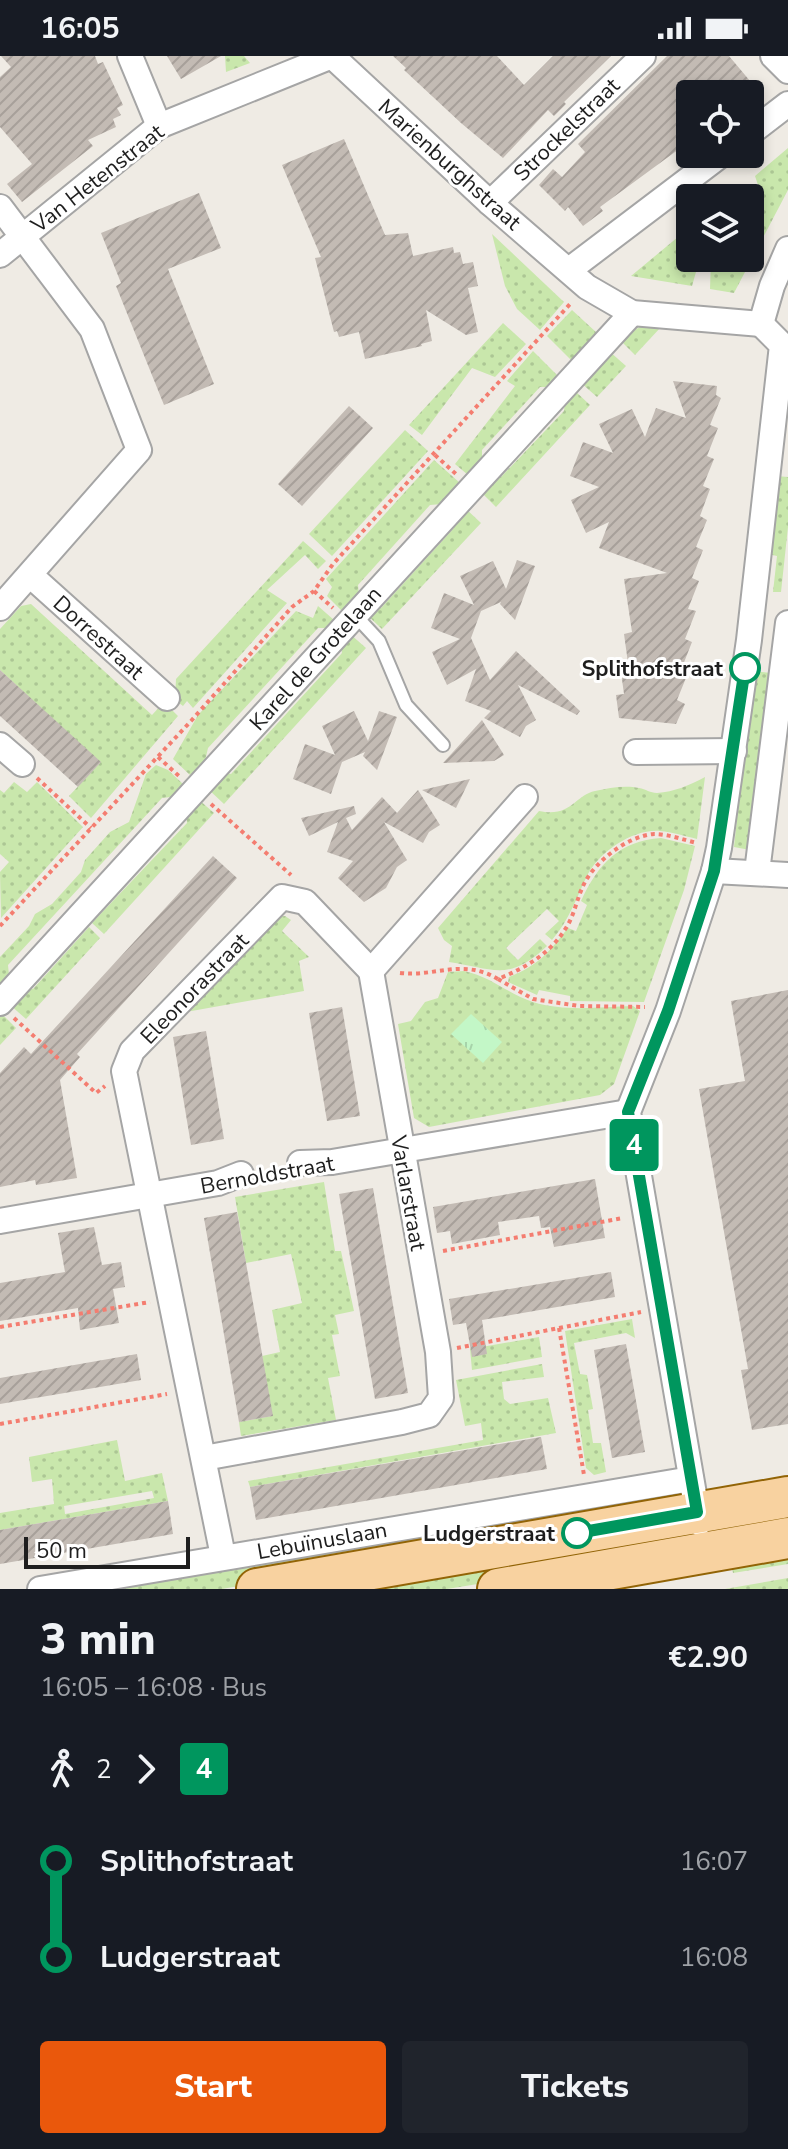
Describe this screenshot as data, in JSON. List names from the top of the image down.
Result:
{
  "streets": {
    "main road": ["Lebuïnuslaan"],
    "street": [
      "Strockelstraat",
      "Marienburghstraat",
      "Van Hetenstraat",
      "Dorrestraat",
      "Karel de Grotelaan",
      "Eleonorastraat",
      "Bernoldstraat",
      "Varlarstraat"
    ]
  },
  "crossings": [
    ["Strockelstraat", "Marienburghstraat"],
    ["Marienburghstraat", "Van Hetenstraat"],
    ["Marienburghstraat", "Karel de Grotelaan"],
    ["Bernoldstraat", "Varlarstraat"]
  ],
  "places": ["Splithofstraat", "Ludgerstraat"],
  "lines": ["bus line 4"],
  "scale_bar": "50 m",
  "page": {
    "status": "16:05",
    "on_map": "4",
    "scale": "50 m",
    "heading": ["3 min", "16:05 – 16:08 · Bus", "€2.90"],
    "legs": ["2", "4"],
    "list": [
      {
        "name": "Splithofstraat",
        "value": "16:07"
      },
      {
        "name": "Ludgerstraat",
        "value": "16:08"
      }
    ],
    "buttons": ["Start", "Tickets"]
  }
}
